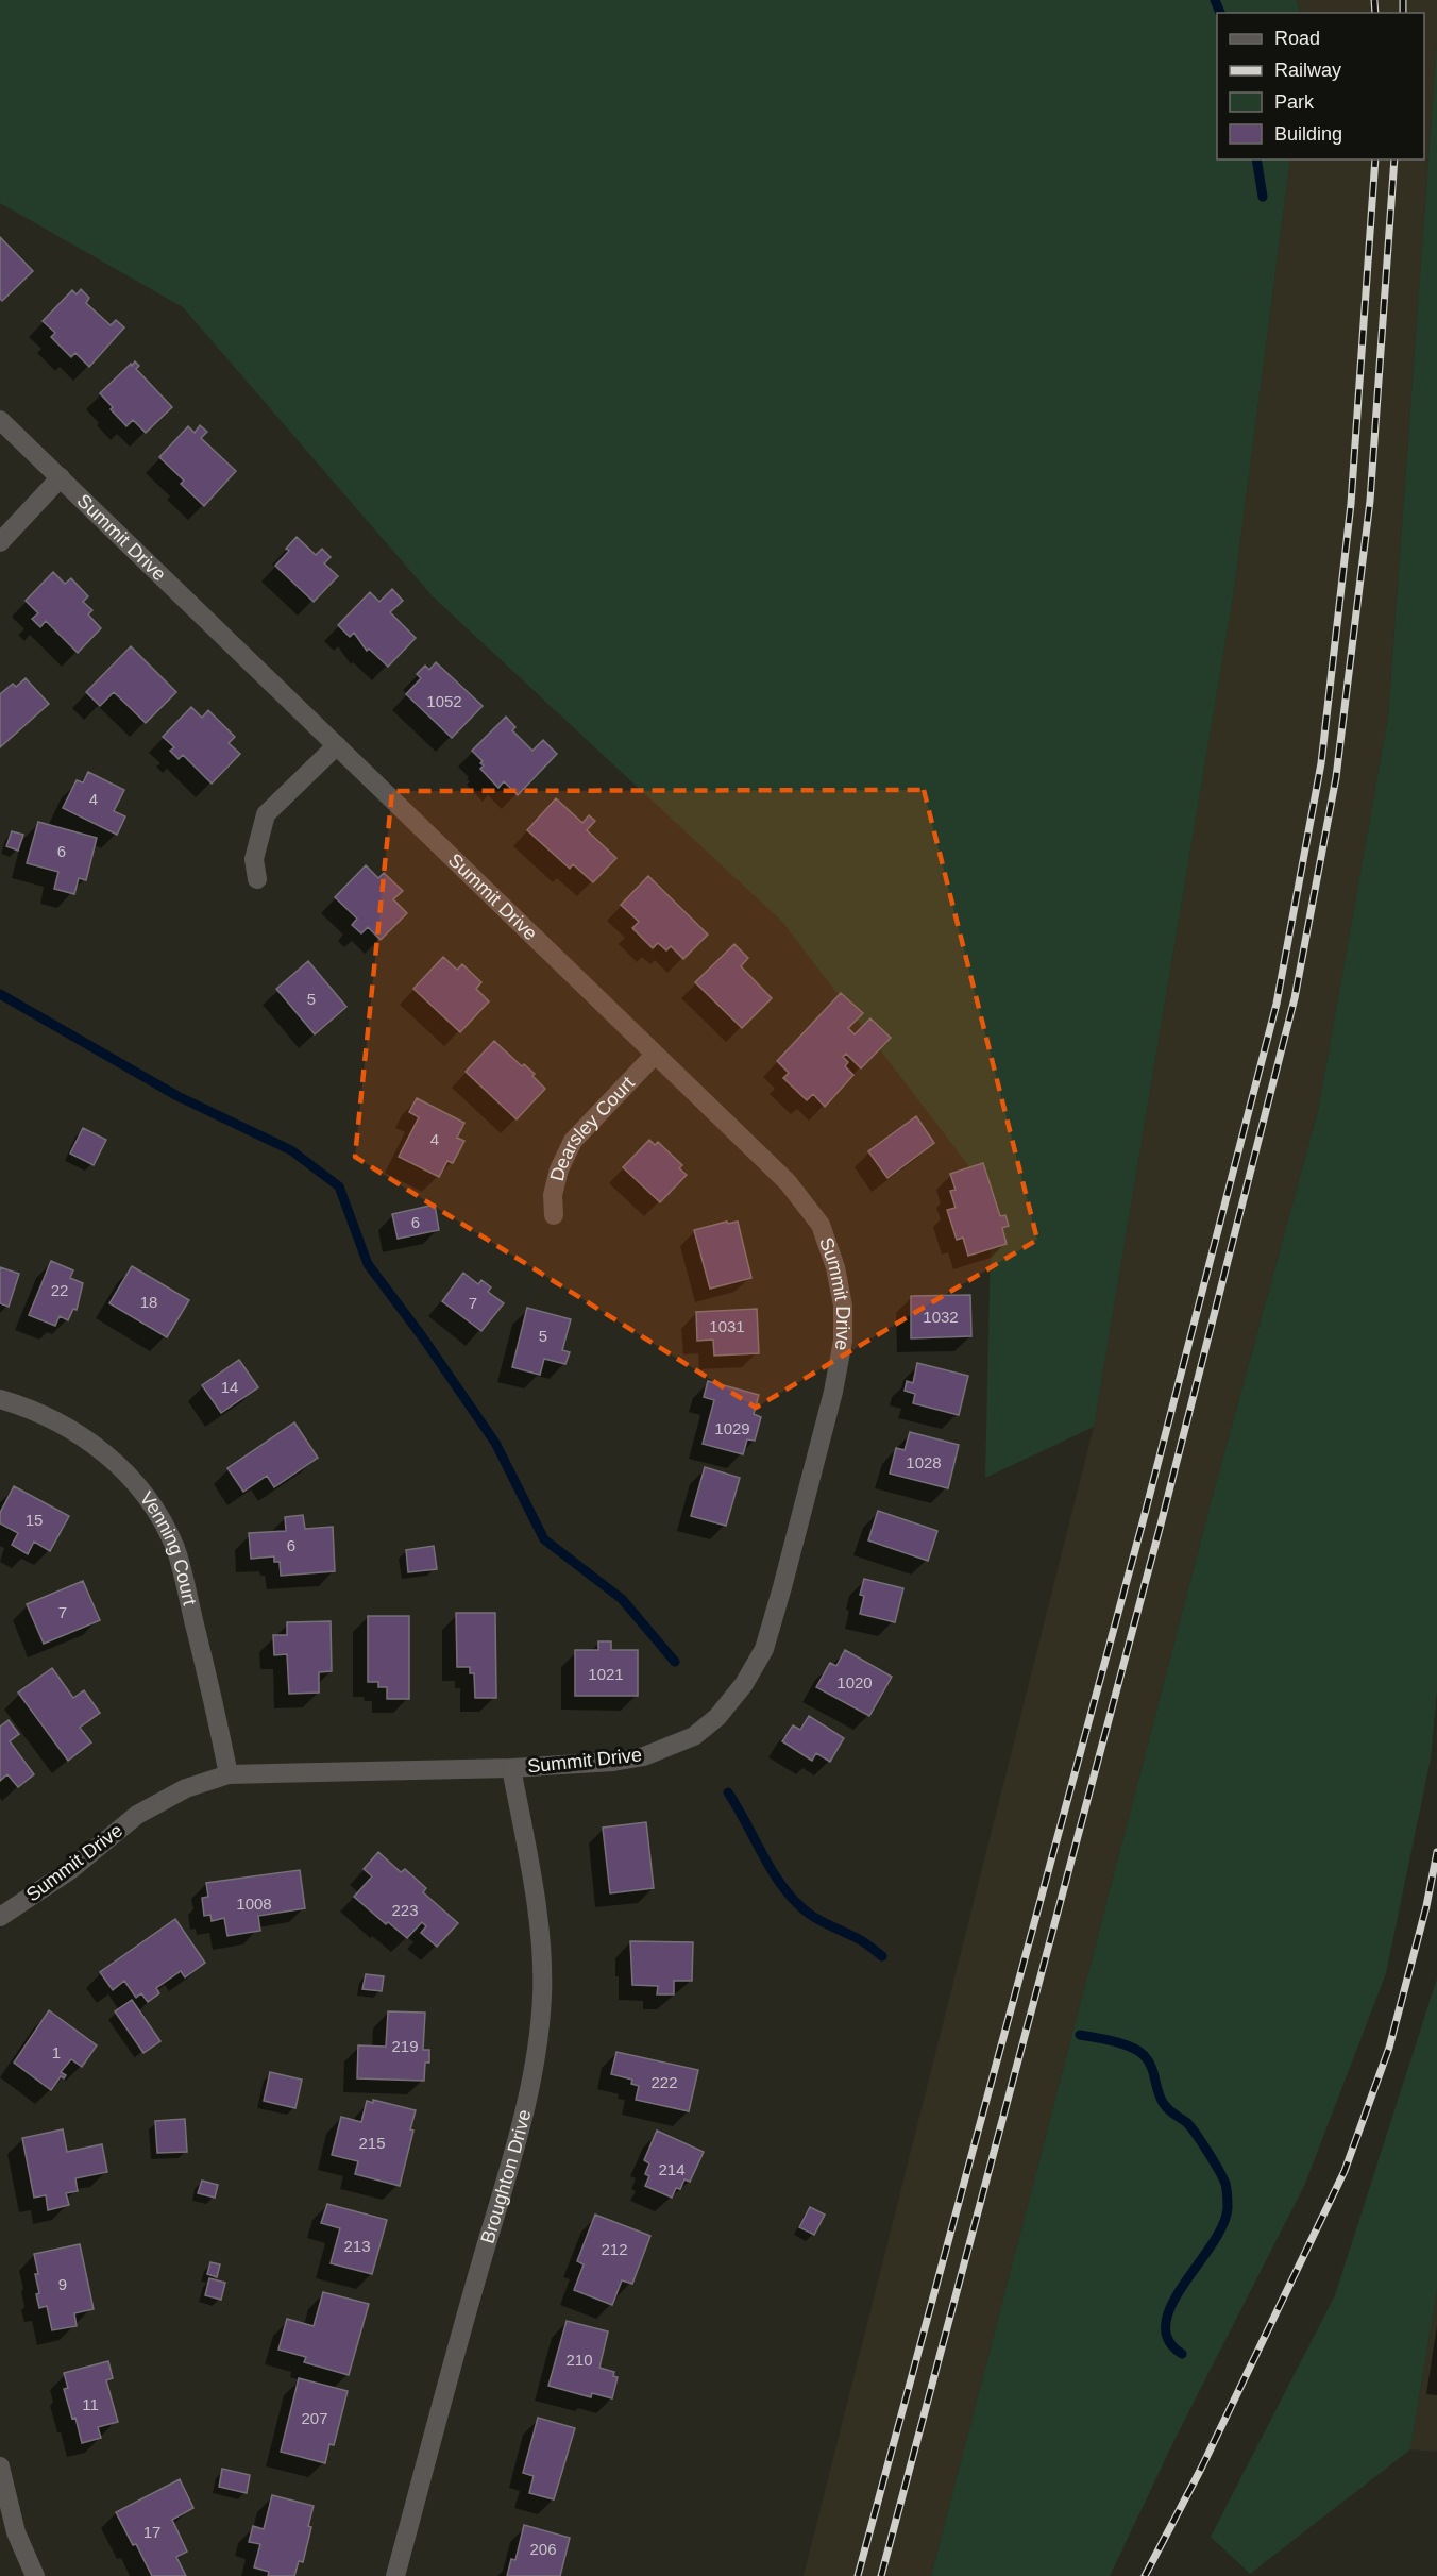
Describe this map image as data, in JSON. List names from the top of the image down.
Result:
{
  "streets": {
    "street": [
      "Summit Drive",
      "Dearsley Court",
      "Venning Court",
      "Broughton Drive"
    ]
  },
  "crossings": [
    ["Summit Drive", "Dearsley Court"],
    ["Summit Drive", "Venning Court"],
    ["Summit Drive", "Broughton Drive"]
  ],
  "house_numbers": [
    "1052",
    "4",
    "6",
    "5",
    "4",
    "6",
    "22",
    "18",
    "7",
    "1032",
    "1031",
    "5",
    "14",
    "1029",
    "1028",
    "15",
    "6",
    "7",
    "1021",
    "1020",
    "1008",
    "223",
    "219",
    "1",
    "222",
    "215",
    "214",
    "213",
    "212",
    "9",
    "210",
    "11",
    "207",
    "17",
    "206"
  ],
  "legend": [
    "Road",
    "Railway",
    "Park",
    "Building"
  ]
}
